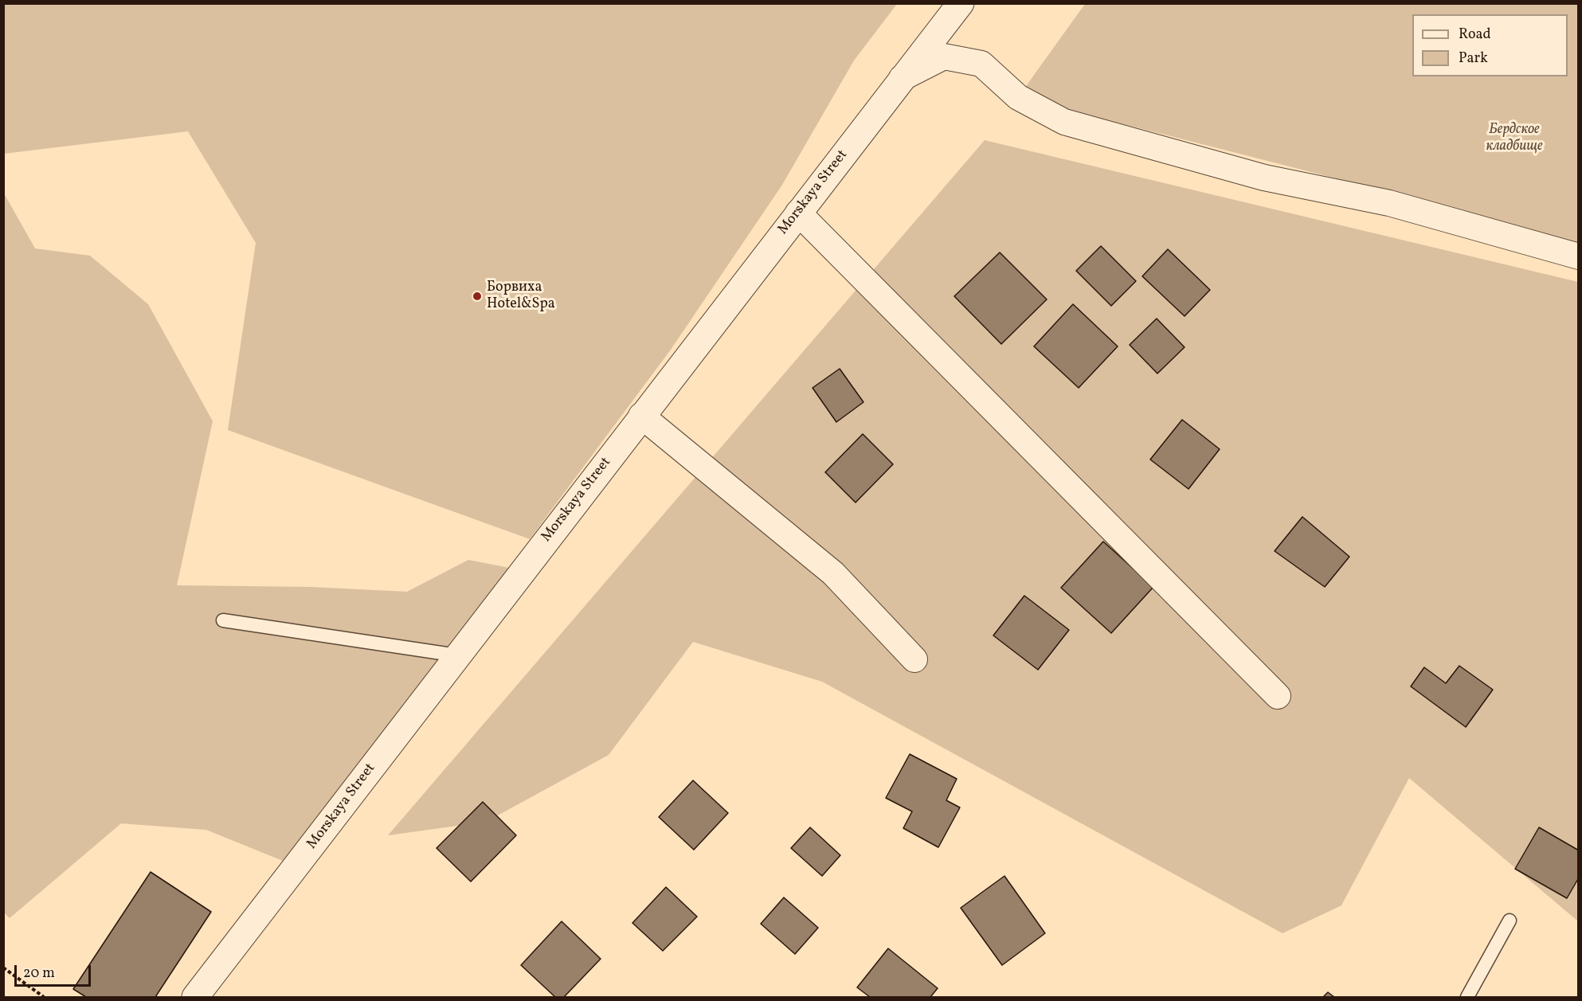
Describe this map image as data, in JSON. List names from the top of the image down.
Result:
{
  "streets": {
    "street": ["Morskaya Street"]
  },
  "parks": ["Бердское кладбище"],
  "places": ["Борвиха Hotel&Spa"],
  "legend": ["Road", "Park"],
  "scale_bar": "20 m"
}
